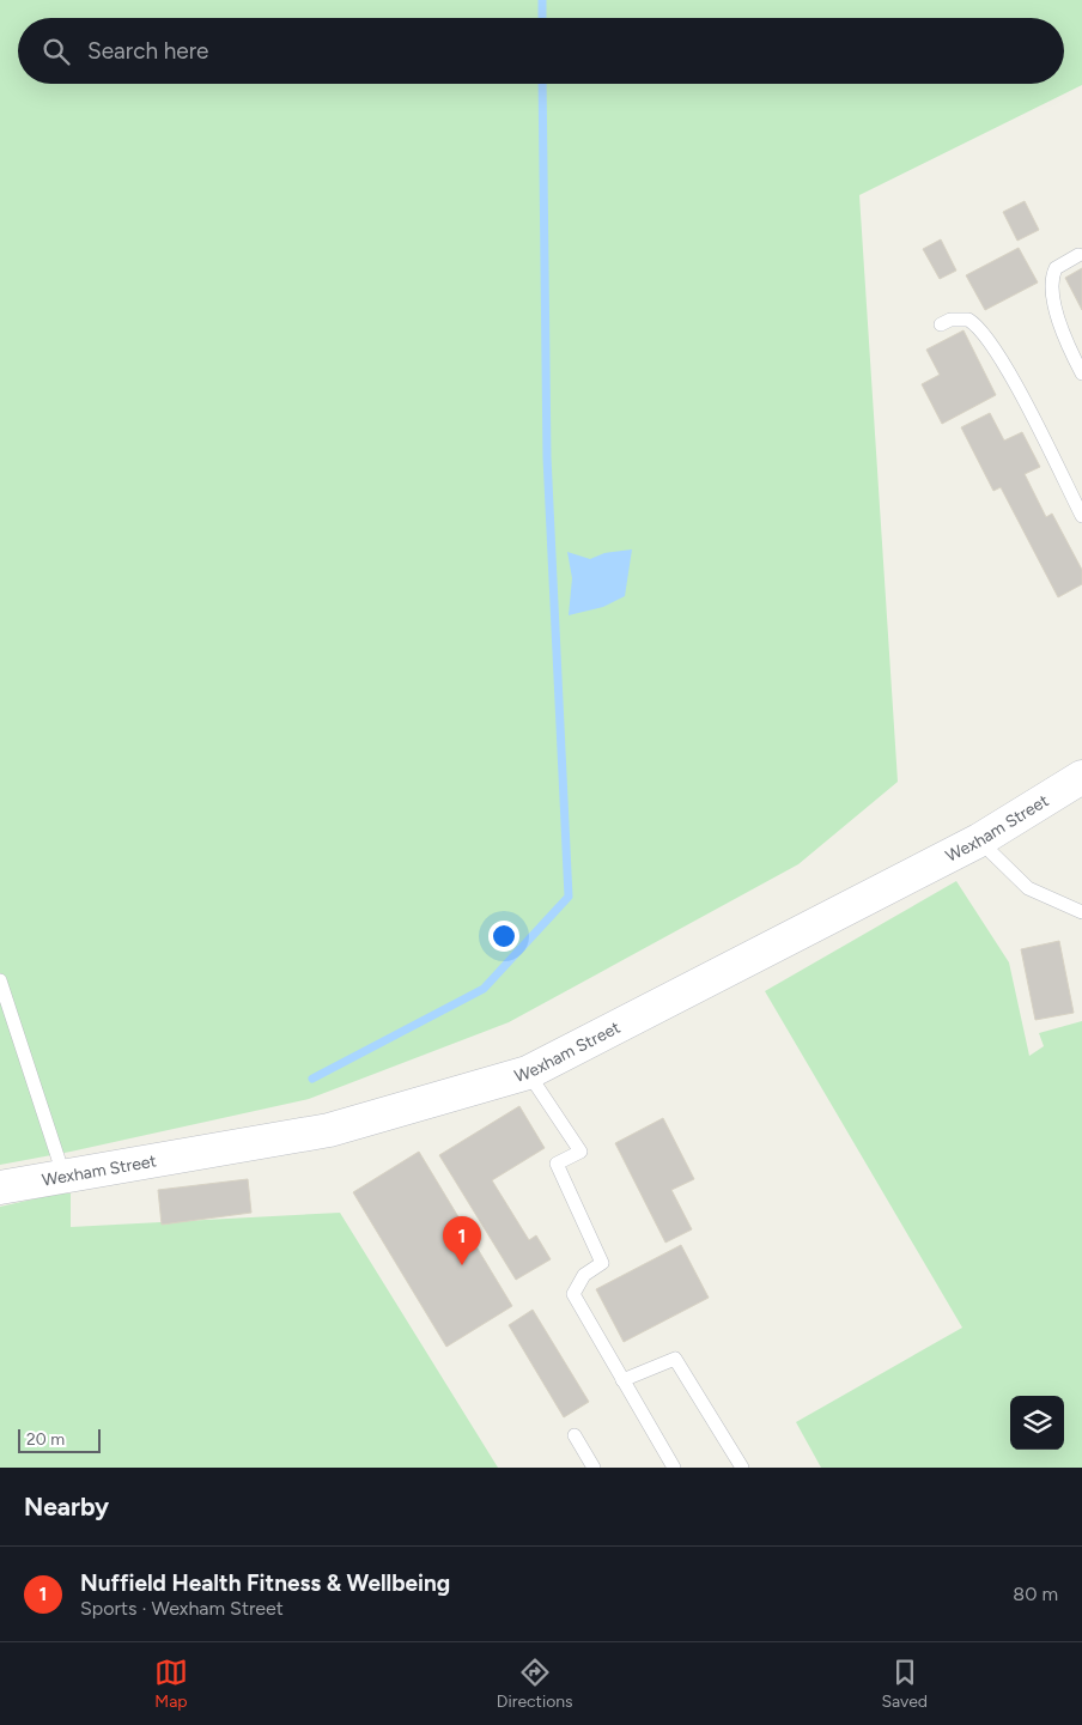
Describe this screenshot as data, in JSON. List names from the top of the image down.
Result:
{
  "streets": {
    "street": ["Wexham Street"]
  },
  "scale_bar": "20 m",
  "page": {
    "search": "Search here",
    "pins": "1",
    "scale": "20 m",
    "heading": "Nearby",
    "list": [
      {
        "mark": "1",
        "name": "Nuffield Health Fitness & Wellbeing",
        "note": "Sports · Wexham Street",
        "value": "80 m"
      }
    ],
    "nav": ["Map", "Directions", "Saved"]
  }
}
